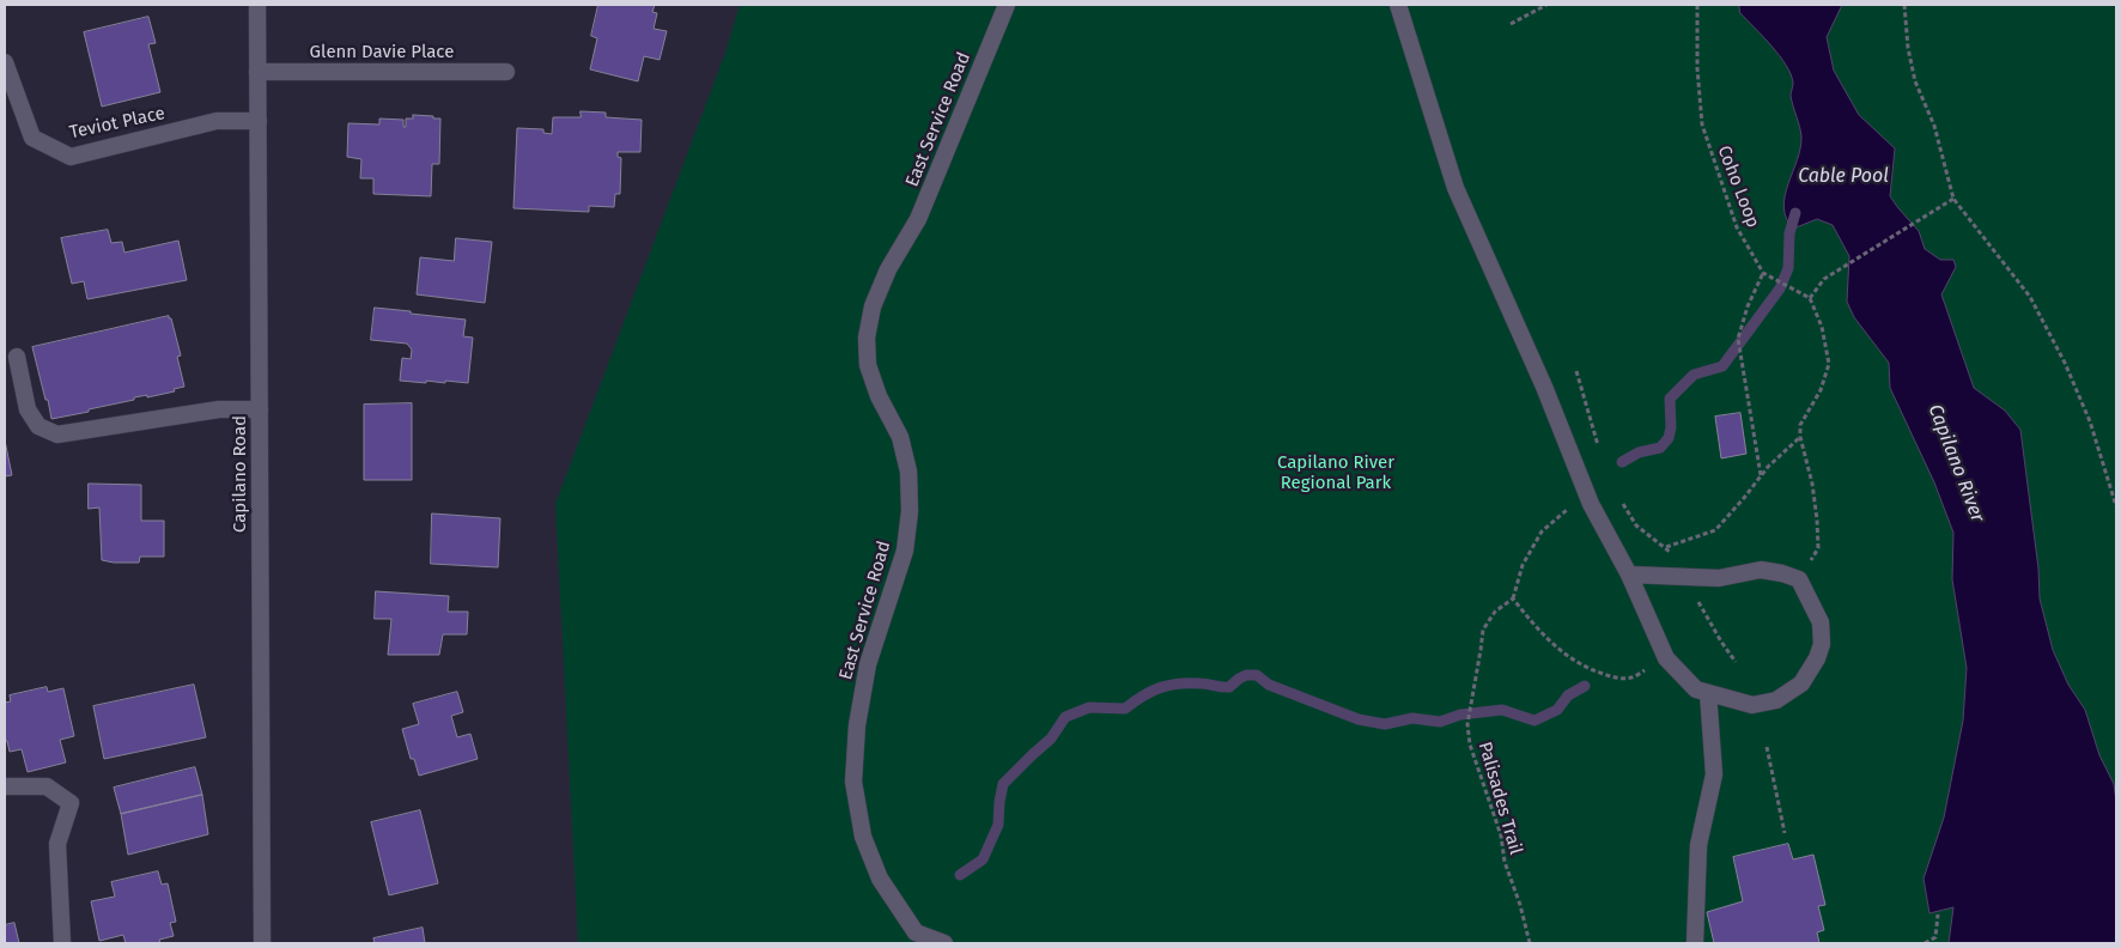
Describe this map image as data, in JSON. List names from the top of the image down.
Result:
{
  "streets": {
    "main road": [
      "Glenn Davie Place",
      "East Service Road",
      "Teviot Place",
      "Capilano Road"
    ],
    "path": ["Coho Loop", "Palisades Trail"]
  },
  "crossings": [
    ["Glenn Davie Place", "Capilano Road"],
    ["Teviot Place", "Capilano Road"]
  ],
  "water": ["Cable Pool", "Capilano River"],
  "parks": ["Capilano River Regional Park"]
}
